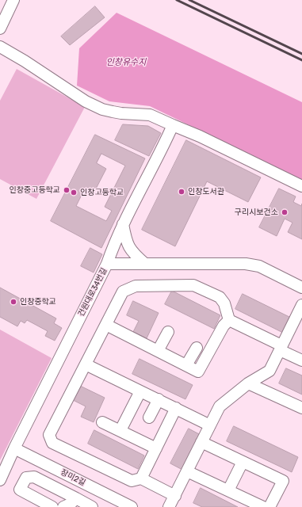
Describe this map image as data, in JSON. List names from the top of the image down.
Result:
{
  "streets": {
    "street": ["건원대로34번길", "장미2길"]
  },
  "crossings": [
    ["건원대로34번길", "장미2길"]
  ],
  "water": ["인창유수지"],
  "places": [
    "인창중고등학교",
    "인창도서관",
    "인창고등학교",
    "구리시보건소",
    "인창중학교"
  ]
}
